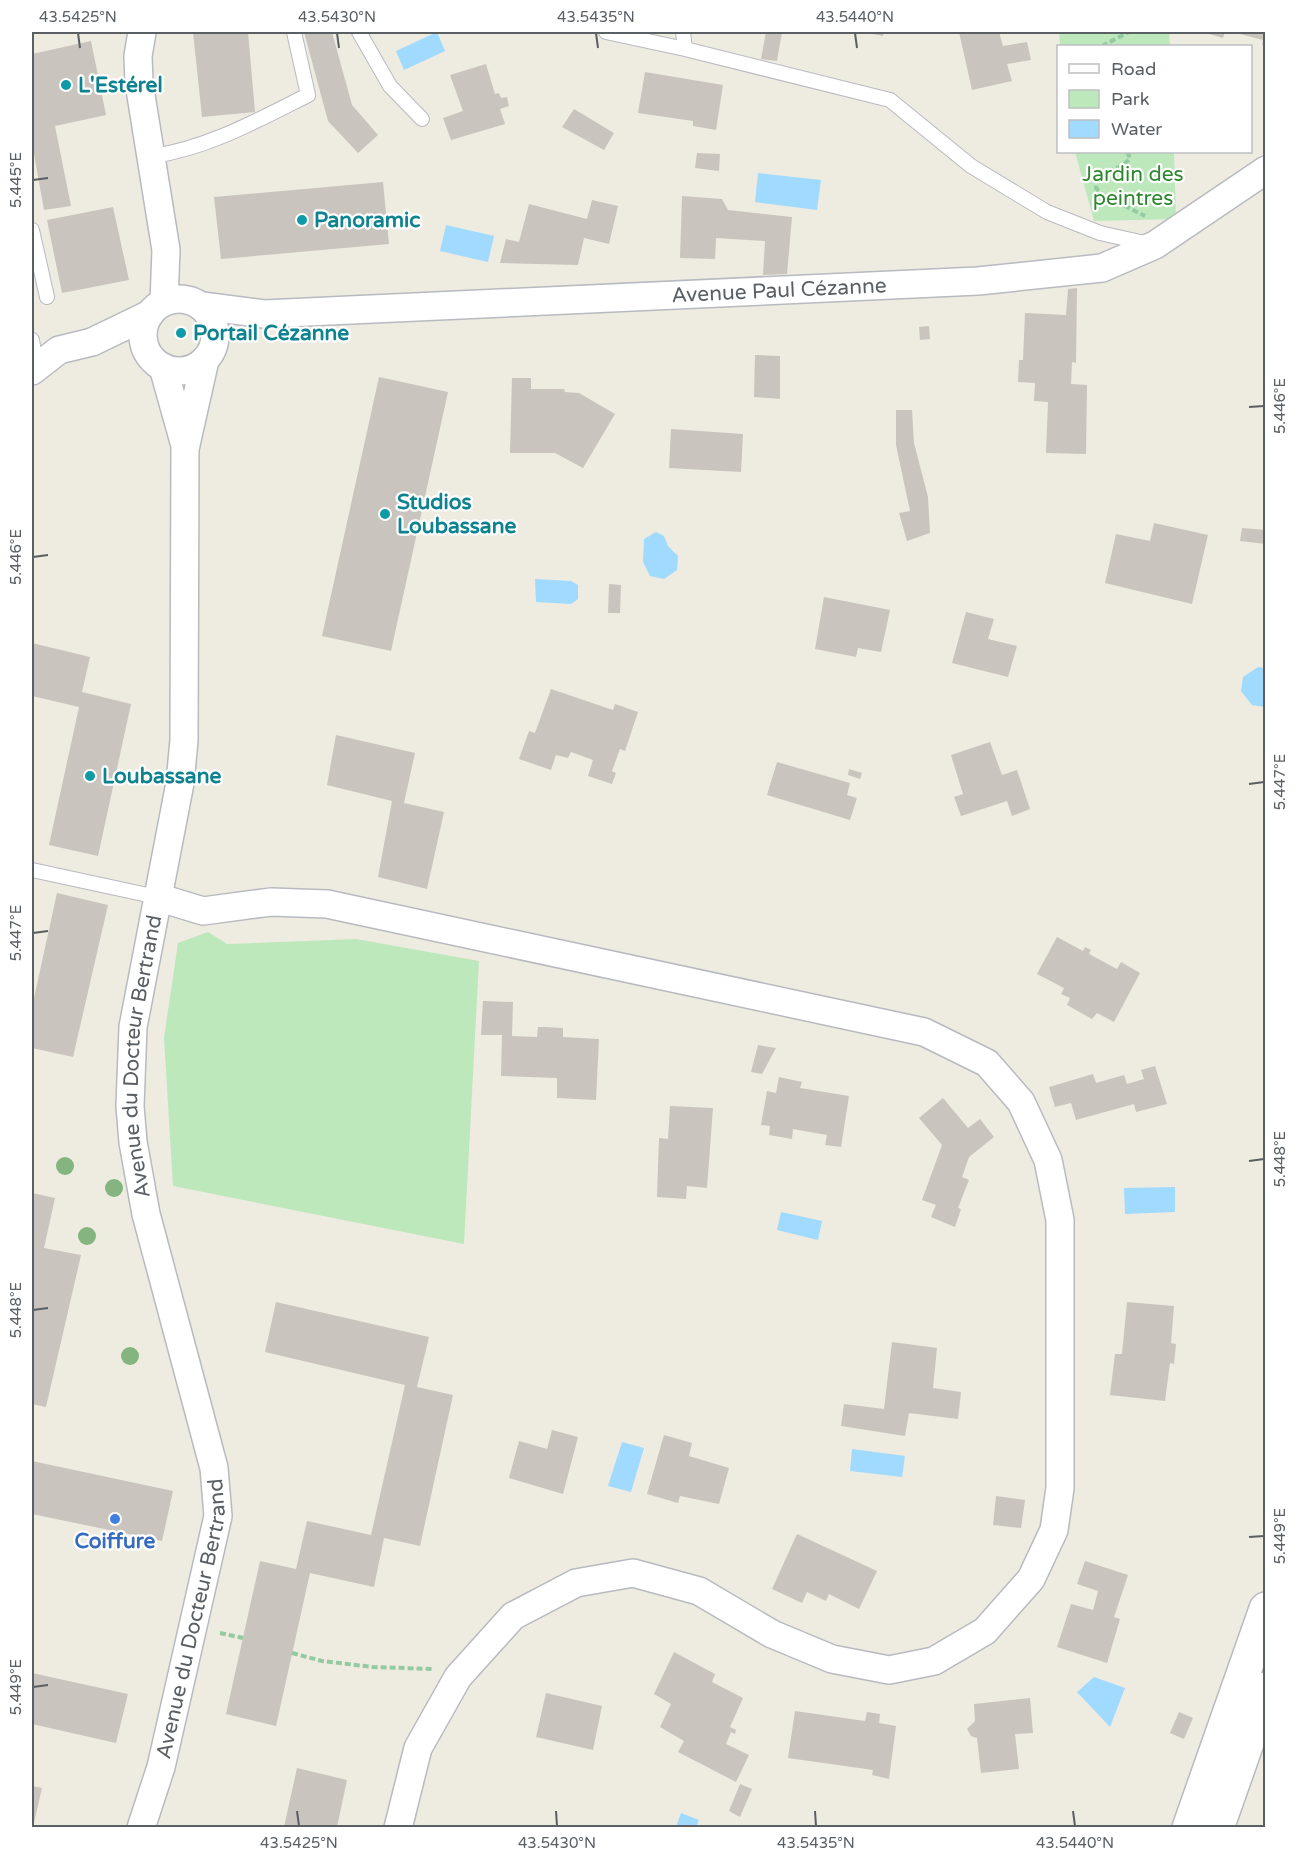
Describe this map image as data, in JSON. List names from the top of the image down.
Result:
{
  "streets": {
    "street": ["Avenue Paul Cézanne", "Avenue du Docteur Bertrand"]
  },
  "crossings": [
    ["Avenue Paul Cézanne", "Avenue du Docteur Bertrand"]
  ],
  "parks": ["Jardin des peintres"],
  "places": [
    "L'Estérel",
    "Panoramic",
    "Portail Cézanne",
    "Studios Loubassane",
    "Loubassane",
    "Coiffure"
  ],
  "legend": ["Road", "Park", "Water"],
  "coordinates": [
    "43.5425°N",
    "43.5430°N",
    "43.5435°N",
    "43.5440°N",
    "5.445°E",
    "5.446°E",
    "5.447°E",
    "5.448°E",
    "5.449°E"
  ]
}
